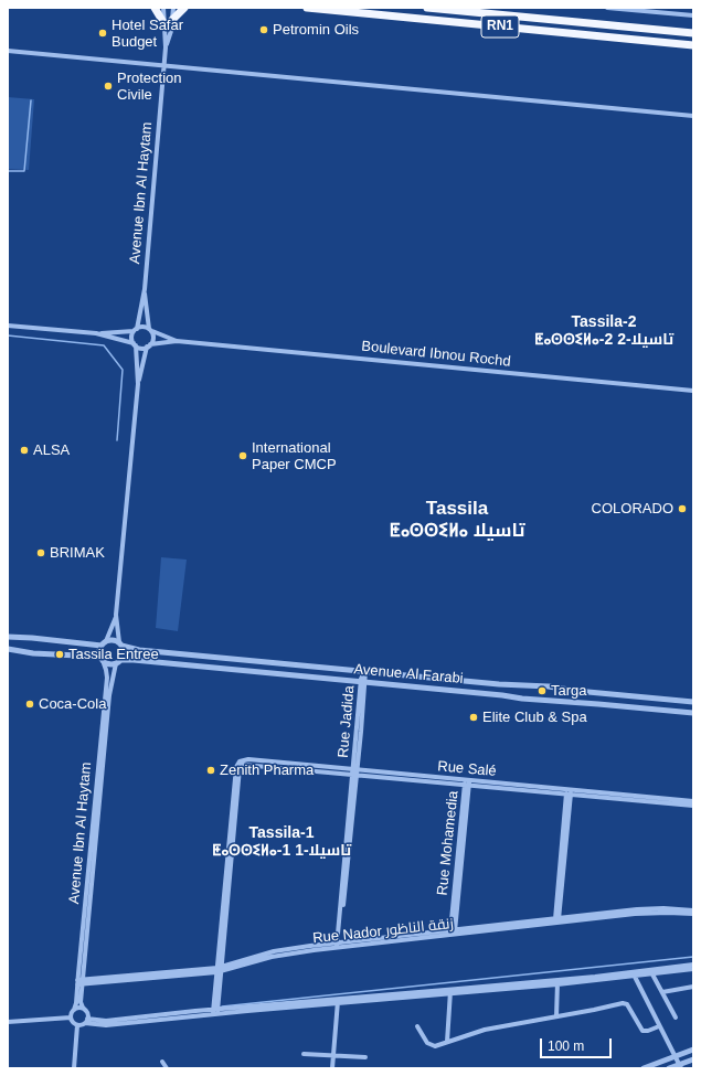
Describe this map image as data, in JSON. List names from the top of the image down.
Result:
{
  "streets": {
    "highway": ["RN1"],
    "street": [
      "Avenue Ibn Al Haytam",
      "Boulevard Ibnou Rochd",
      "Avenue Al Farabi",
      "Rue Jadida",
      "Rue Salé",
      "Rue Mohamedia",
      "Rue Nador زنقة الناظور"
    ]
  },
  "crossings": [
    ["Avenue Ibn Al Haytam", "Boulevard Ibnou Rochd"],
    ["Avenue Ibn Al Haytam", "Avenue Al Farabi"],
    ["Avenue Ibn Al Haytam", "Rue Nador زنقة الناظور"],
    ["Avenue Al Farabi", "Rue Jadida"],
    ["Rue Jadida", "Rue Salé"],
    ["Rue Jadida", "Rue Nador زنقة الناظور"],
    ["Rue Salé", "Rue Mohamedia"],
    ["Rue Salé", "Rue Nador زنقة الناظور"],
    ["Rue Mohamedia", "Rue Nador زنقة الناظور"]
  ],
  "districts": ["Tassila-2 ⵟⴰⵙⵙⵉⵍⴰ-2 2-تاسيلا", "Tassila ⵟⴰⵙⵙⵉⵍⴰ تاسيلا", "Tassila-1 ⵟⴰⵙⵙⵉⵍⴰ-1 1-تاسيلا"],
  "places": [
    "Petromin Oils",
    "Hotel Safar Budget",
    "Protection Civile",
    "ALSA",
    "International Paper CMCP",
    "COLORADO",
    "BRIMAK",
    "Tassila Entree",
    "Targa",
    "Coca-Cola",
    "Elite Club & Spa",
    "Zenith Pharma"
  ],
  "scale_bar": "100 m"
}
